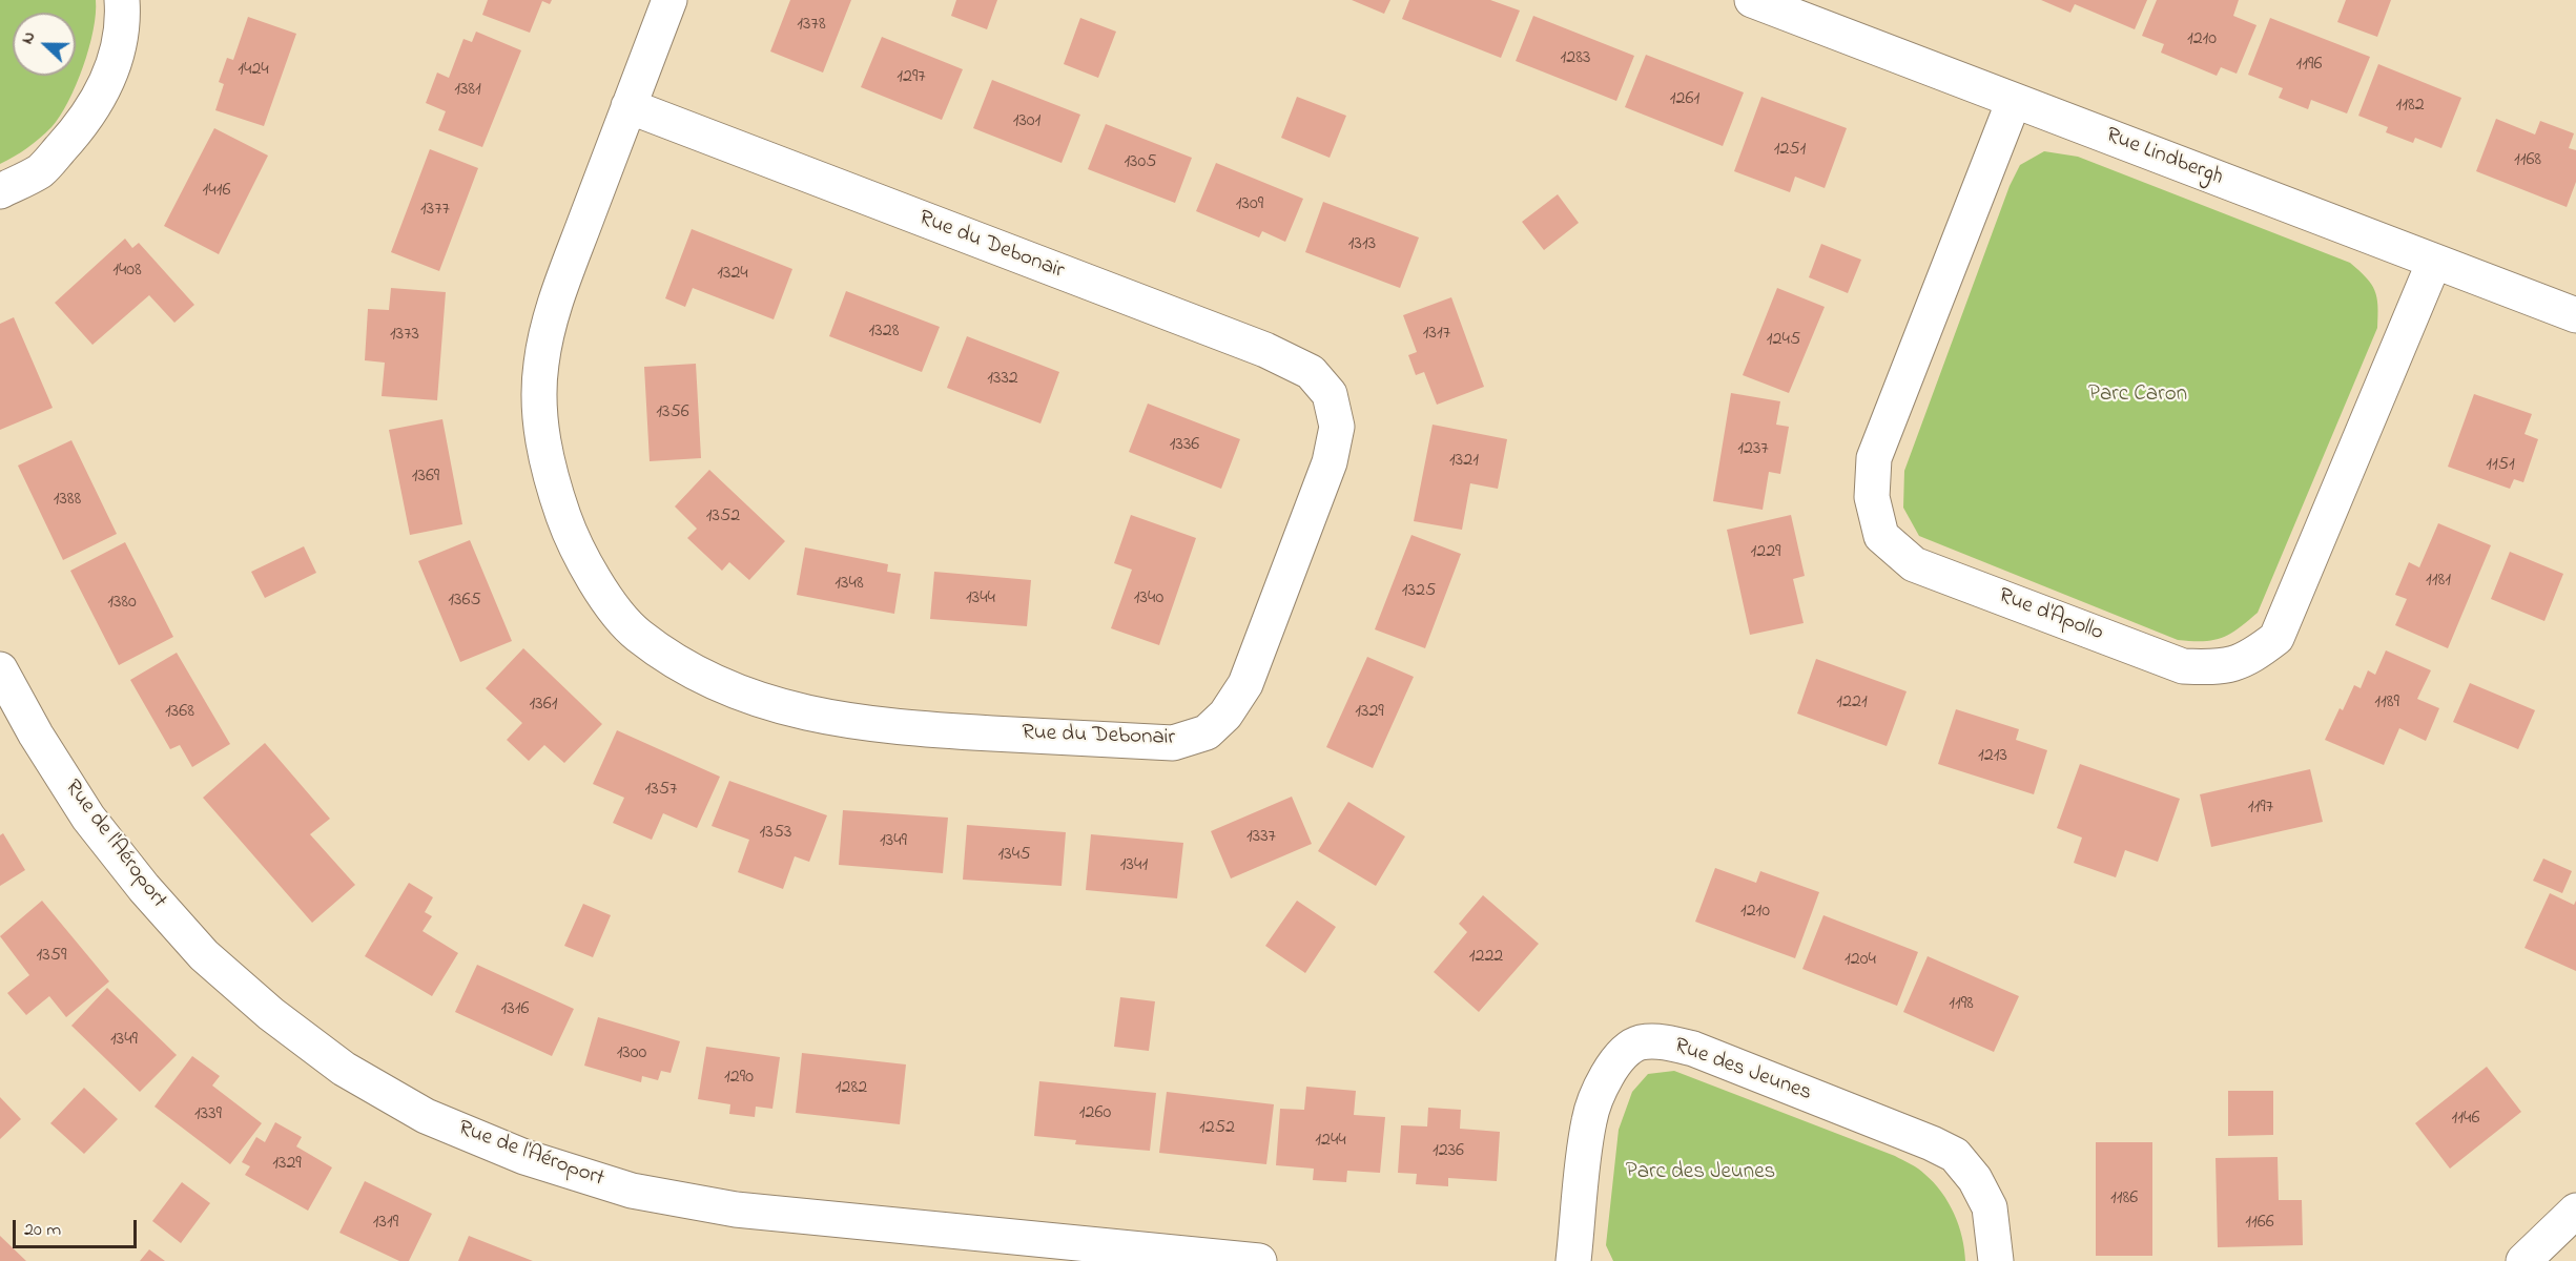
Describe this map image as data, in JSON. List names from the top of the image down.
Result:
{
  "streets": {
    "street": [
      "Rue Lindbergh",
      "Rue du Debonair",
      "Rue d'Apollo",
      "Rue de l'Aéroport",
      "Rue des Jeunes"
    ]
  },
  "crossings": [
    ["Rue Lindbergh", "Rue d'Apollo"]
  ],
  "parks": ["Parc Caron", "Parc des Jeunes"],
  "house_numbers": [
    "1378",
    "1210",
    "1283",
    "1196",
    "1424",
    "1297",
    "1381",
    "1261",
    "1182",
    "1301",
    "1251",
    "1168",
    "1305",
    "1416",
    "1309",
    "1377",
    "1313",
    "1408",
    "1324",
    "1328",
    "1317",
    "1373",
    "1245",
    "1332",
    "1356",
    "1336",
    "1237",
    "1321",
    "1151",
    "1369",
    "1388",
    "1352",
    "1229",
    "1181",
    "1348",
    "1325",
    "1344",
    "1340",
    "1365",
    "1380",
    "1221",
    "1189",
    "1361",
    "1368",
    "1329",
    "1213",
    "1357",
    "1197",
    "1353",
    "1337",
    "1349",
    "1345",
    "1341",
    "1210",
    "1359",
    "1222",
    "1204",
    "1198",
    "1316",
    "1349",
    "1300",
    "1290",
    "1282",
    "1260",
    "1339",
    "1146",
    "1252",
    "1244",
    "1236",
    "1329",
    "1186",
    "1319",
    "1166"
  ],
  "scale_bar": "20 m",
  "north": "left"
}
